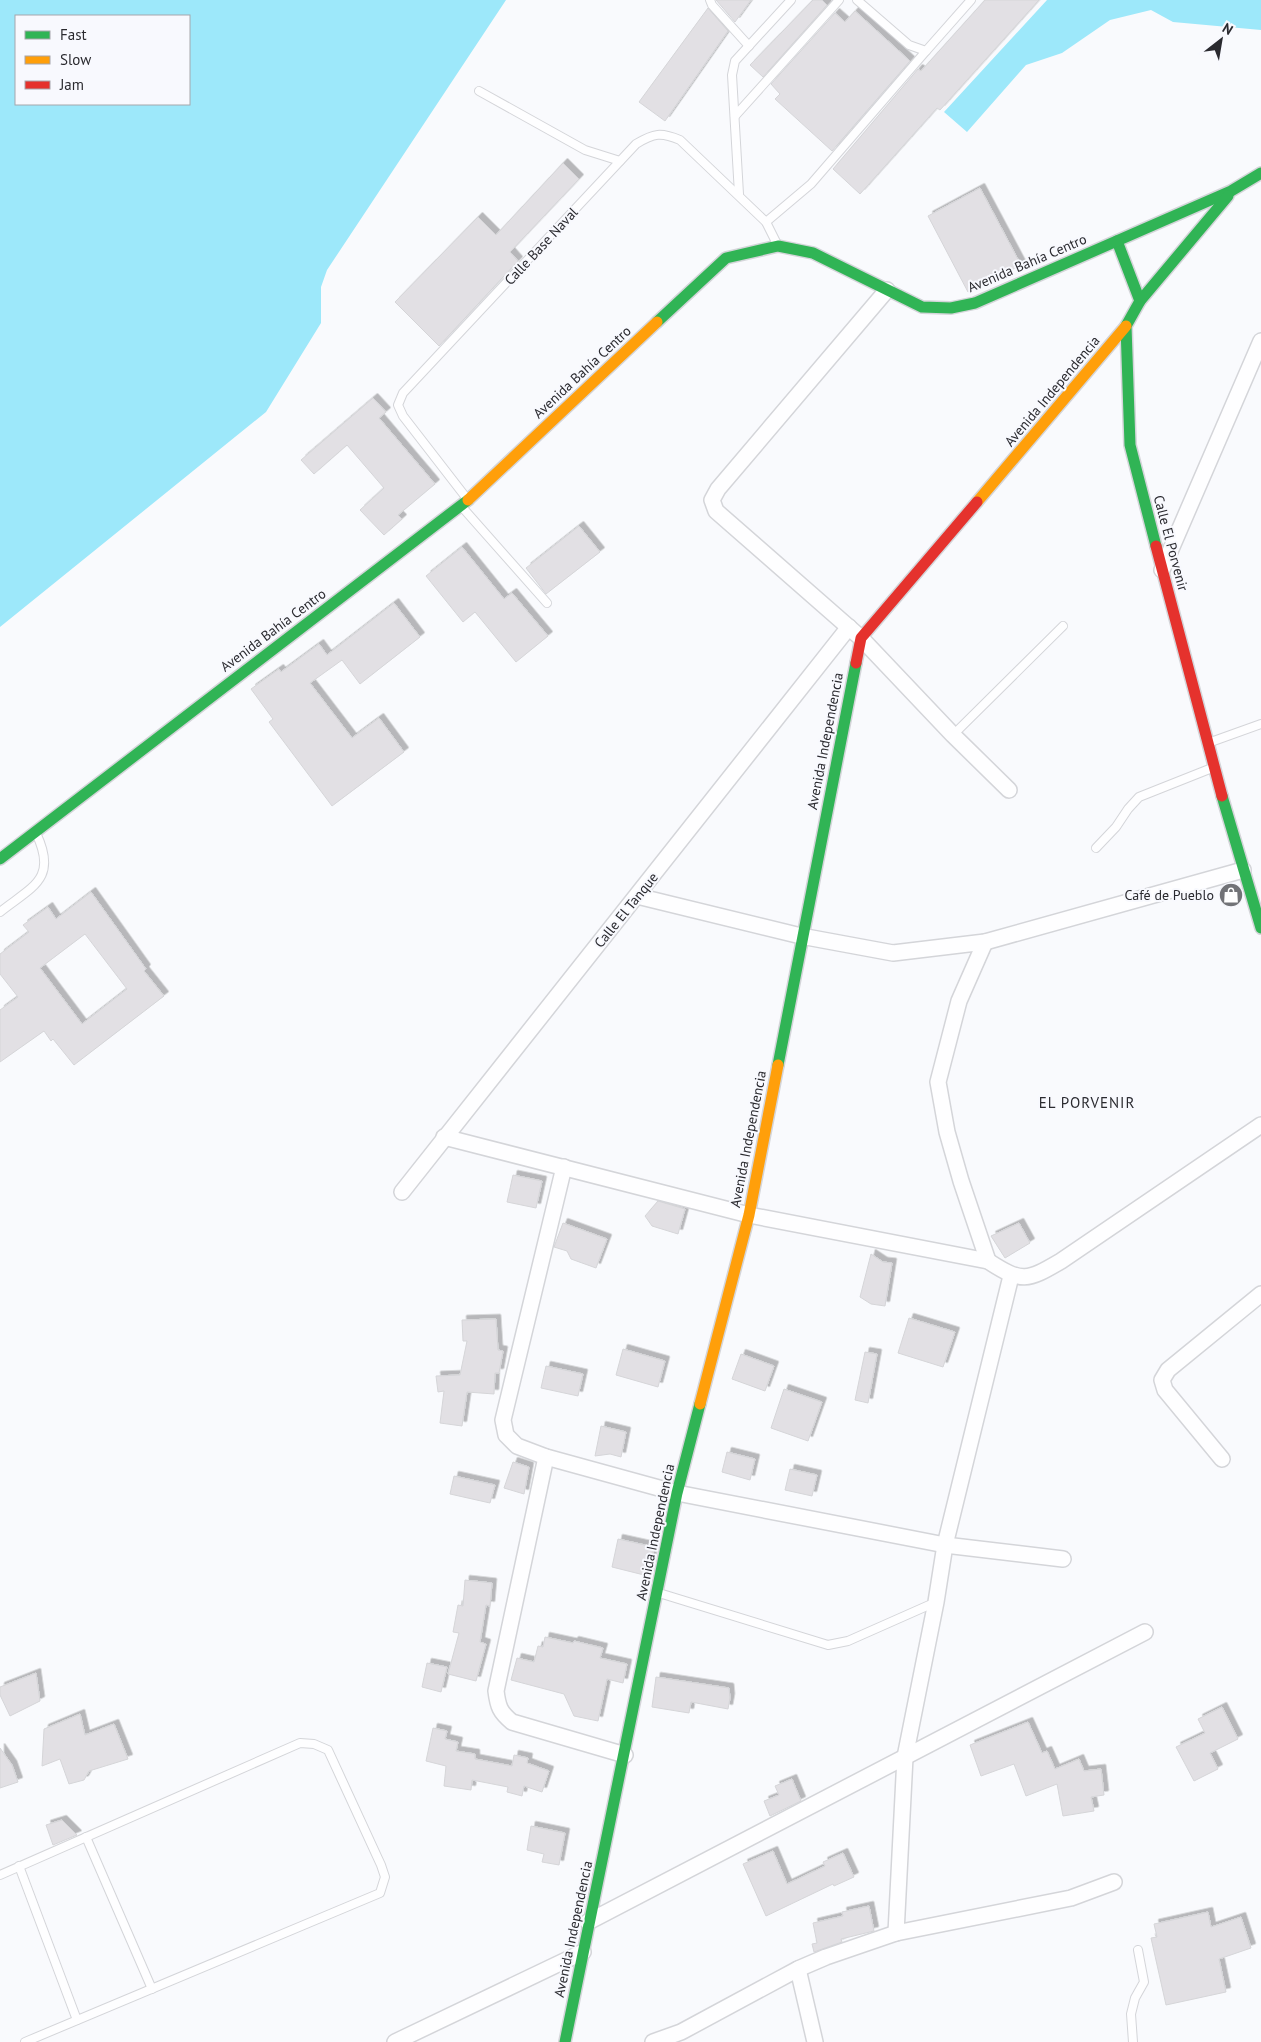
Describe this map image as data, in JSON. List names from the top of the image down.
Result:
{
  "streets": {
    "main road": ["Avenida Bahía Centro", "Avenida Independencia", "Calle El Porvenir"],
    "street": ["Calle El Tanque"],
    "lane": ["Calle Base Naval"]
  },
  "crossings": [
    ["Calle Base Naval", "Avenida Bahía Centro"],
    ["Avenida Independencia", "Calle El Porvenir"]
  ],
  "districts": ["EL PORVENIR"],
  "places": {
    "shop": ["Café de Pueblo"]
  },
  "legend": ["Fast", "Slow", "Jam"],
  "north": "top right"
}
